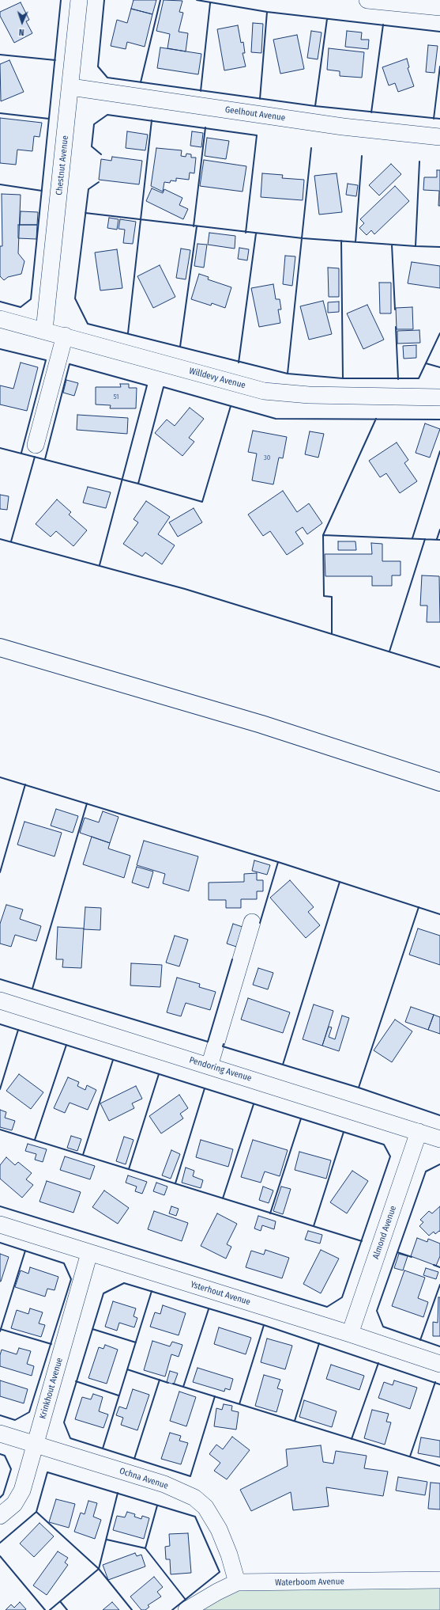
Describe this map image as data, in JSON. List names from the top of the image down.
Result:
{
  "streets": {
    "street": [
      "Geelhout Avenue",
      "Chestnut Avenue",
      "Willdevy Avenue",
      "Pendoring Avenue",
      "Almond Avenue",
      "Ysterhout Avenue",
      "Krinkhout Avenue",
      "Ochna Avenue",
      "Waterboom Avenue"
    ]
  },
  "crossings": [
    ["Geelhout Avenue", "Chestnut Avenue"],
    ["Chestnut Avenue", "Willdevy Avenue"],
    ["Pendoring Avenue", "Almond Avenue"],
    ["Almond Avenue", "Ysterhout Avenue"],
    ["Ysterhout Avenue", "Krinkhout Avenue"],
    ["Krinkhout Avenue", "Ochna Avenue"],
    ["Ochna Avenue", "Waterboom Avenue"]
  ],
  "house_numbers": ["51", "30"],
  "north": "bottom"
}
